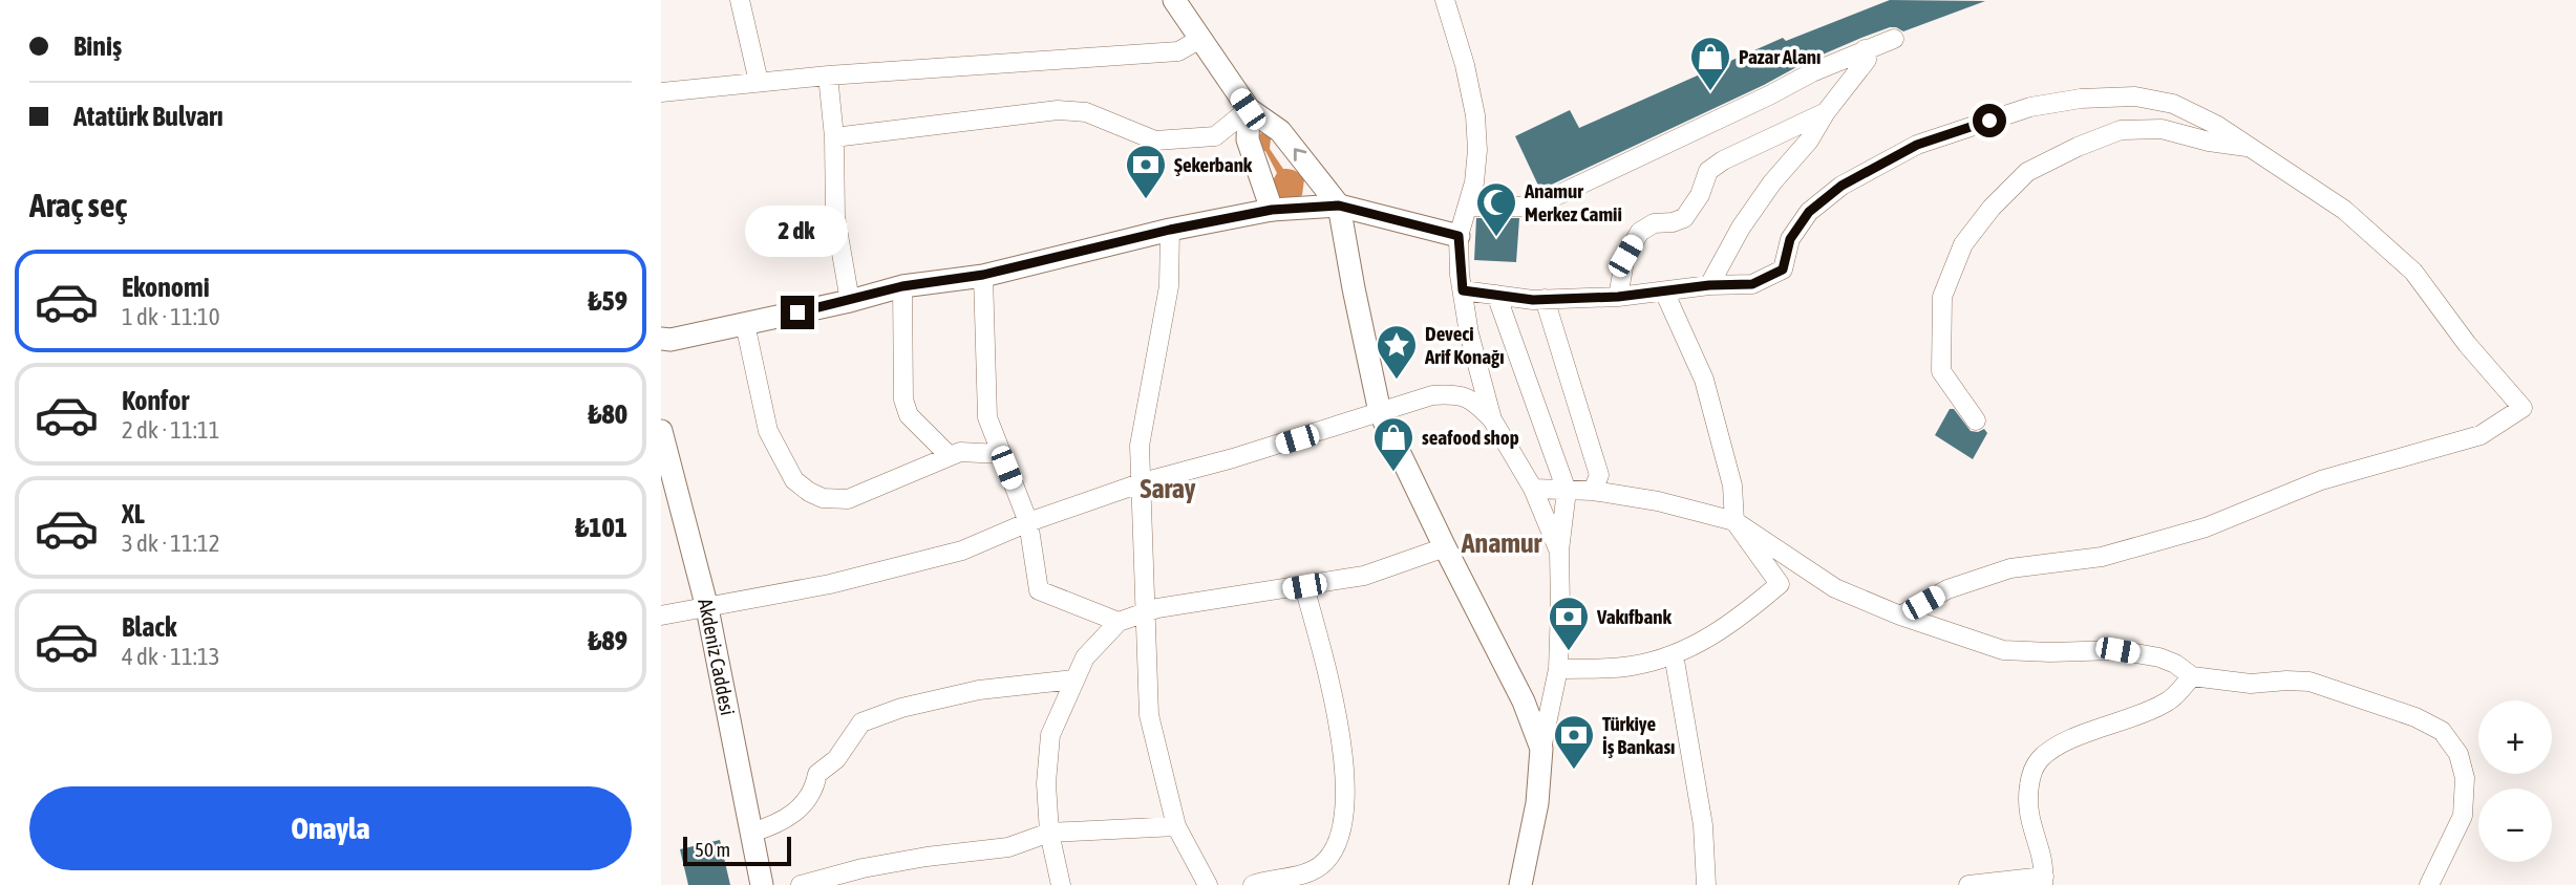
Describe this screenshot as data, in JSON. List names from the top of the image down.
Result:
{
  "streets": {
    "street": ["Akdeniz Caddesi"]
  },
  "districts": ["Saray", "Anamur"],
  "places": {
    "shop": ["Pazar Alanı", "seafood shop"],
    "bank": ["Şekerbank", "Vakıfbank", "Türkiye İş Bankası"],
    "mosque": ["Anamur Merkez Camii"],
    "place": ["Deveci Arif Konağı"]
  },
  "scale_bar": "50 m",
  "page": {
    "banner": ["Biniş", "Atatürk Bulvarı"],
    "heading": "Araç seç",
    "bubble": "2 dk",
    "list": [
      {
        "name": "Ekonomi",
        "note": "1 dk · 11:10",
        "value": "₺59"
      },
      {
        "name": "Konfor",
        "note": "2 dk · 11:11",
        "value": "₺80"
      },
      {
        "name": "XL",
        "note": "3 dk · 11:12",
        "value": "₺101"
      },
      {
        "name": "Black",
        "note": "4 dk · 11:13",
        "value": "₺89"
      }
    ],
    "map_buttons": ["+", "−"],
    "buttons": "Onayla",
    "scale": "50 m"
  }
}
